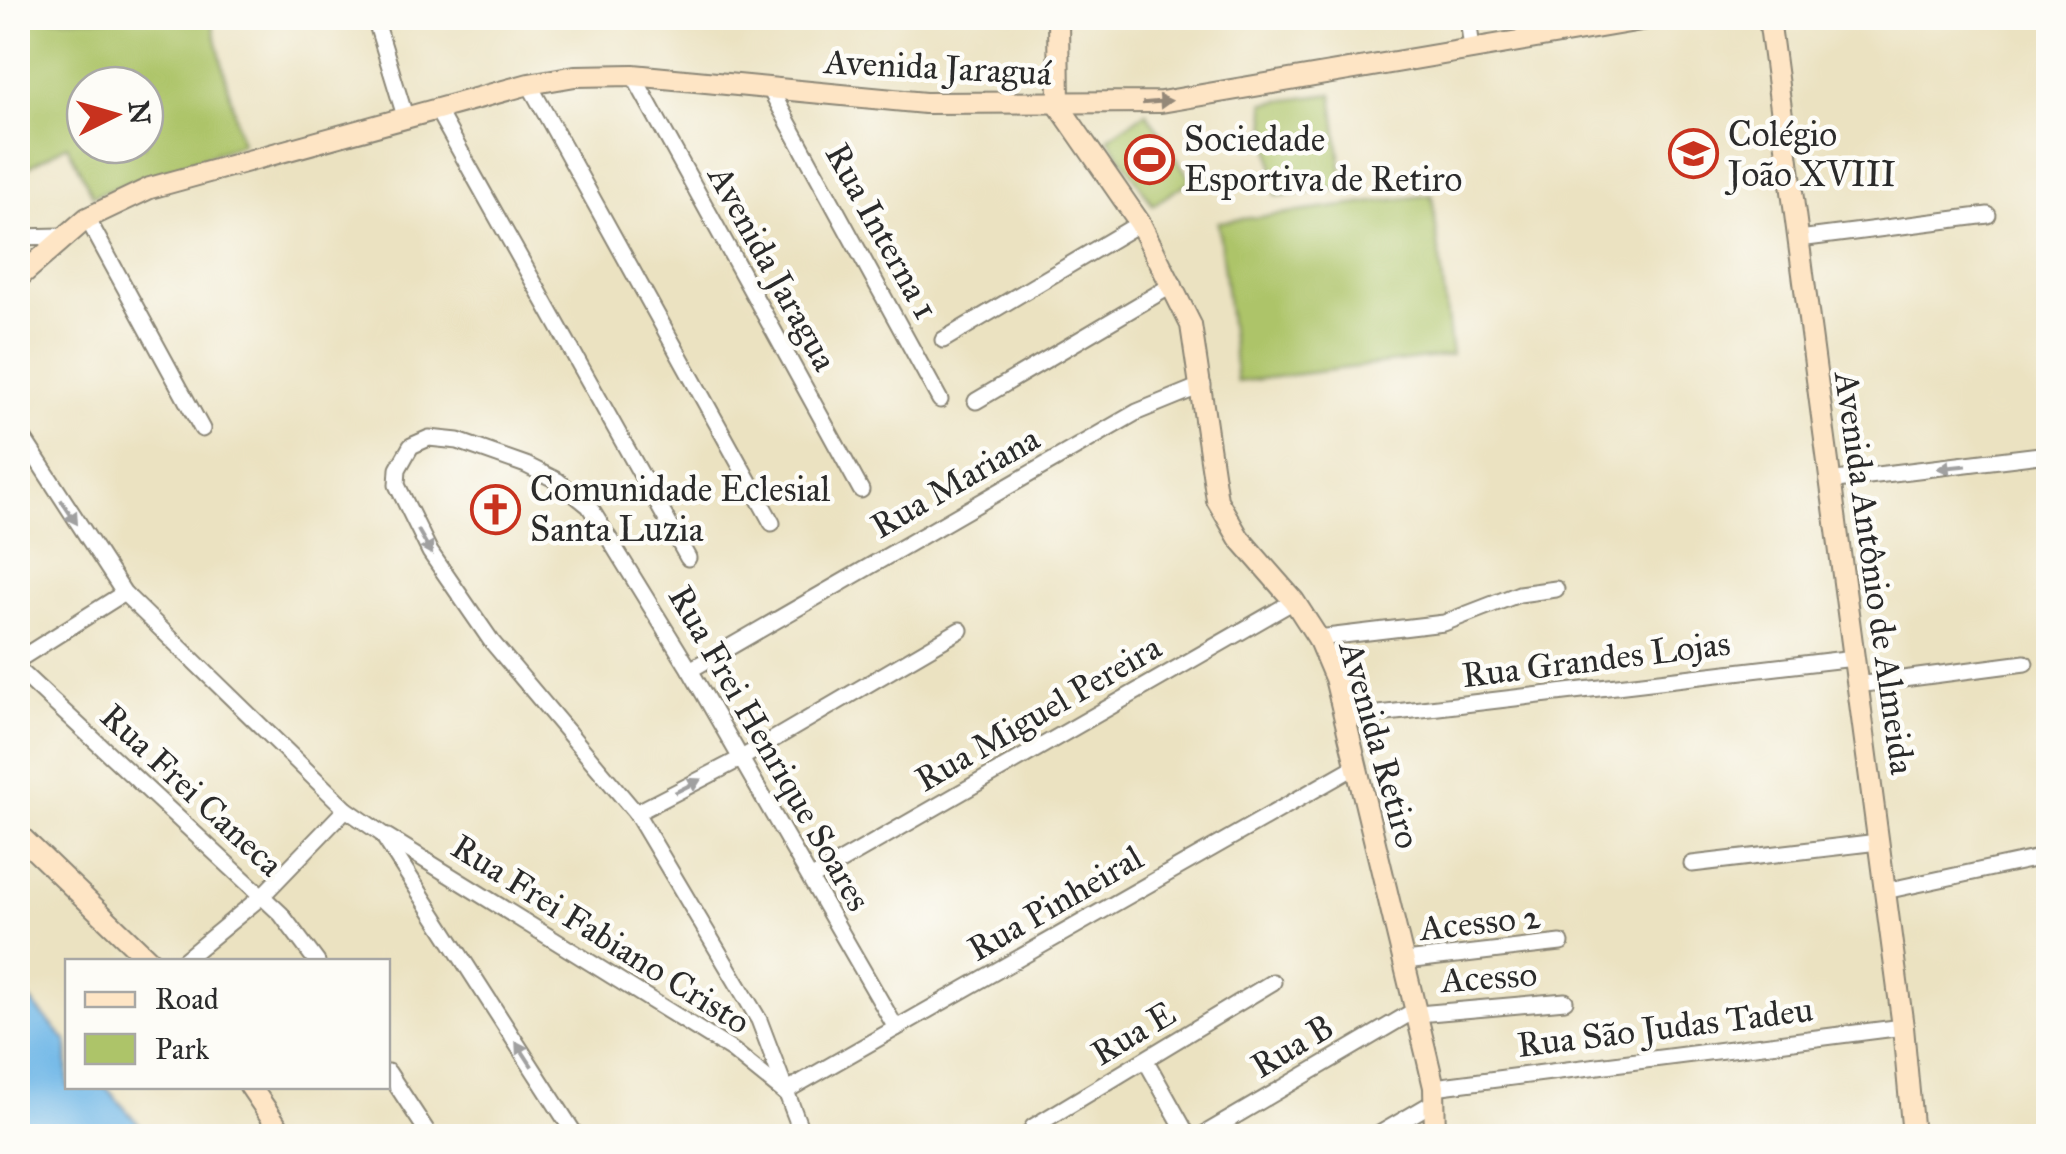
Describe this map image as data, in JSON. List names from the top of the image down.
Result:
{
  "streets": {
    "street": [
      "Avenida Jaraguá",
      "Rua Interna 1",
      "Avenida Jaragua",
      "Rua Mariana",
      "Avenida Antônio de Almeida",
      "Rua Grandes Lojas",
      "Rua Miguel Pereira",
      "Avenida Retiro",
      "Rua Frei Henrique Soares",
      "Rua Frei Caneca",
      "Rua Pinheiral",
      "Acesso 2",
      "Rua Frei Fabiano Cristo",
      "Acesso",
      "Rua São Judas Tadeu",
      "Rua E",
      "Rua B"
    ]
  },
  "crossings": [
    ["Avenida Jaraguá", "Rua Interna 1"],
    ["Avenida Jaraguá", "Avenida Jaragua"],
    ["Avenida Jaraguá", "Avenida Retiro"],
    ["Rua Mariana", "Avenida Retiro"],
    ["Rua Mariana", "Rua Frei Henrique Soares"],
    ["Avenida Antônio de Almeida", "Rua Grandes Lojas"],
    ["Avenida Antônio de Almeida", "Rua São Judas Tadeu"],
    ["Rua Grandes Lojas", "Avenida Retiro"],
    ["Rua Miguel Pereira", "Avenida Retiro"],
    ["Rua Miguel Pereira", "Rua Frei Henrique Soares"],
    ["Avenida Retiro", "Rua Pinheiral"],
    ["Avenida Retiro", "Acesso 2"],
    ["Avenida Retiro", "Acesso"],
    ["Avenida Retiro", "Rua São Judas Tadeu"],
    ["Avenida Retiro", "Rua B"],
    ["Rua Frei Henrique Soares", "Rua Pinheiral"],
    ["Rua Frei Henrique Soares", "Rua Frei Fabiano Cristo"],
    ["Rua Pinheiral", "Rua Frei Fabiano Cristo"],
    ["Acesso", "Rua B"]
  ],
  "places": {
    "school or university": ["Colégio João XVIII"],
    "sports": ["Sociedade Esportiva de Retiro"],
    "church": ["Comunidade Eclesial Santa Luzia"]
  },
  "legend": ["Road", "Park"],
  "north": "right"
}
